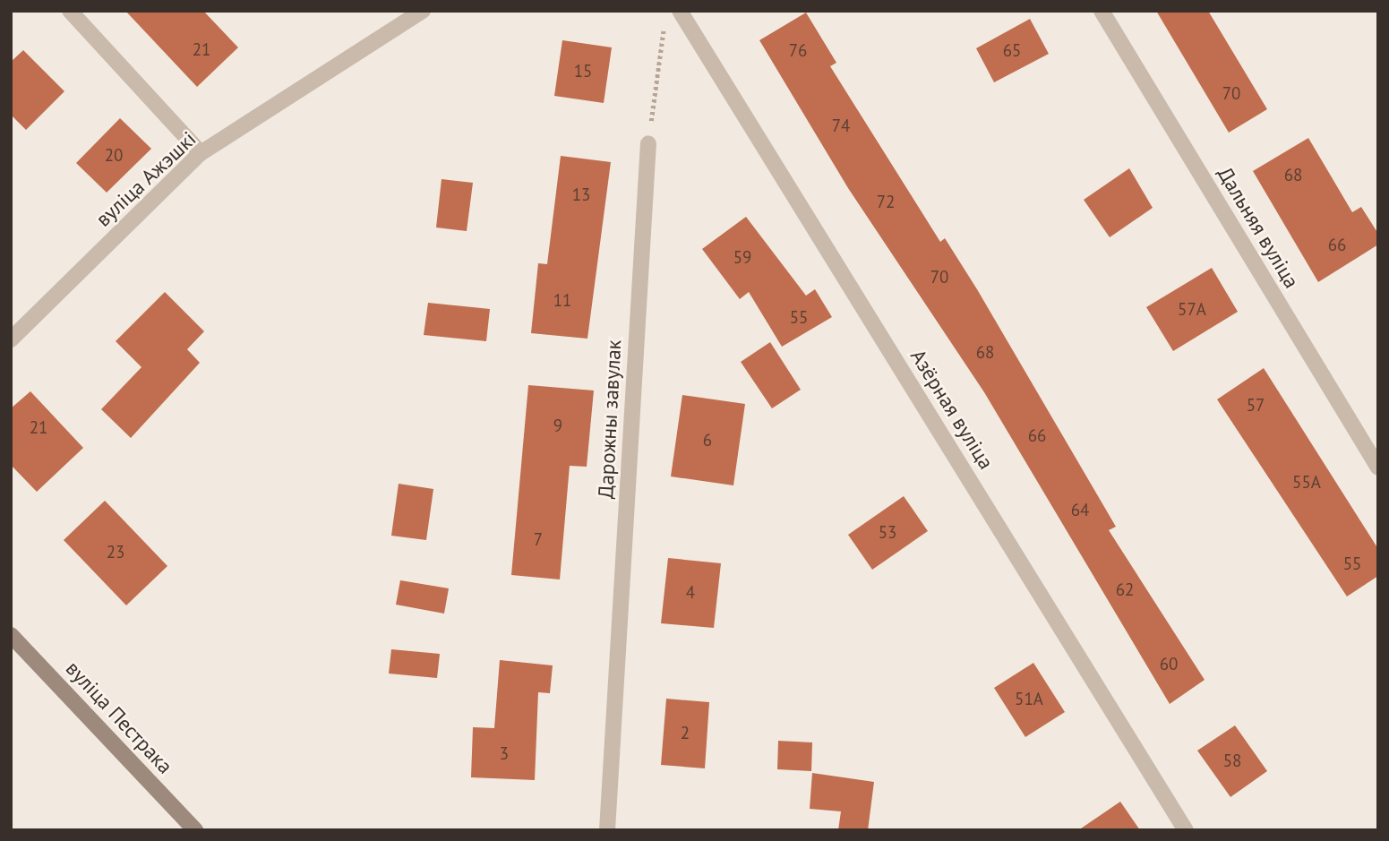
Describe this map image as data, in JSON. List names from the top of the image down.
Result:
{
  "streets": {
    "street": [
      "вуліца Ажэшкі",
      "Дальняя вуліца",
      "Азёрная вуліца",
      "Дарожны завулак",
      "вуліца Пестрака"
    ]
  },
  "house_numbers": [
    "21",
    "76",
    "65",
    "15",
    "70",
    "74",
    "20",
    "68",
    "13",
    "72",
    "66",
    "59",
    "70",
    "11",
    "57А",
    "55",
    "68",
    "57",
    "9",
    "21",
    "66",
    "6",
    "55А",
    "64",
    "53",
    "7",
    "23",
    "55",
    "62",
    "4",
    "60",
    "51А",
    "2",
    "3",
    "58"
  ]
}
